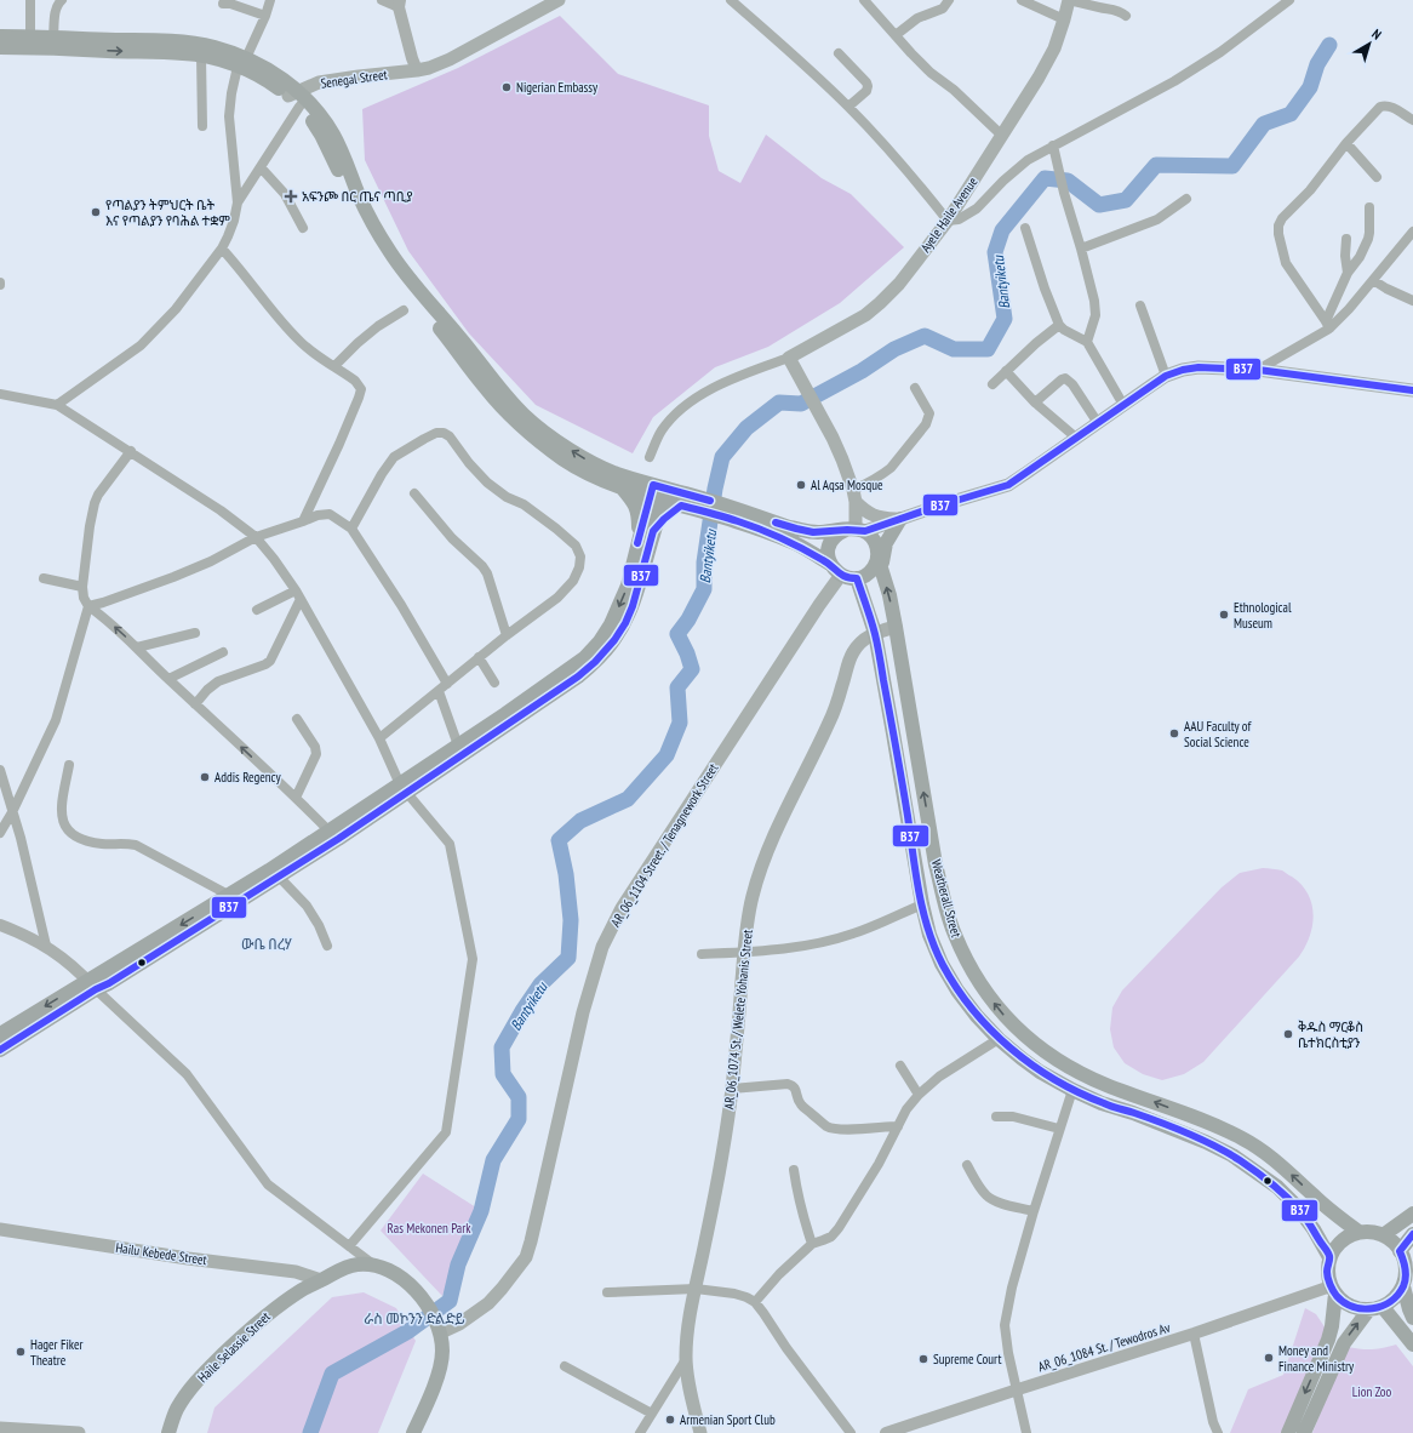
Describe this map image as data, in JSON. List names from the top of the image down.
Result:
{
  "streets": {
    "main road": [
      "Senegal Street",
      "Ayele Haile Avenue",
      "AR_06_1104 Street. / Tenagnework Street",
      "Weatherall Street",
      "AR_06_1074 St. / Welete Yohanis Street",
      "Hailu Kebede Street",
      "Haile Selassie Street"
    ],
    "street": ["AR_06_1084 St. / Tewodros Av"]
  },
  "crossings": [
    ["AR_06_1104 Street. / Tenagnework Street", "Weatherall Street"],
    ["Weatherall Street", "AR_06_1084 St. / Tewodros Av"],
    ["Hailu Kebede Street", "Haile Selassie Street"]
  ],
  "districts": ["ውቤ በረሃ", "ራስ መኮንን ድልድይ"],
  "water": ["Bantyiketu"],
  "parks": ["Ras Mekonen Park", "Lion Zoo"],
  "places": {
    "other": [
      "Nigerian Embassy",
      "የጣልያን ትምህርት ቤት እና የጣልያን የባሕል ተቋም",
      "Al Aqsa Mosque",
      "Ethnological Museum",
      "AAU Faculty of Social Science",
      "Addis Regency",
      "ቅዱስ ማርቆስ ቤተክርስቲያን",
      "Hager Fiker Theatre",
      "Money and Finance Ministry",
      "Supreme Court",
      "Armenian Sport Club"
    ],
    "health": ["አፍንጮ በር ጤና ጣቢያ"]
  },
  "lines": ["transit line B37"],
  "north": "top right"
}
